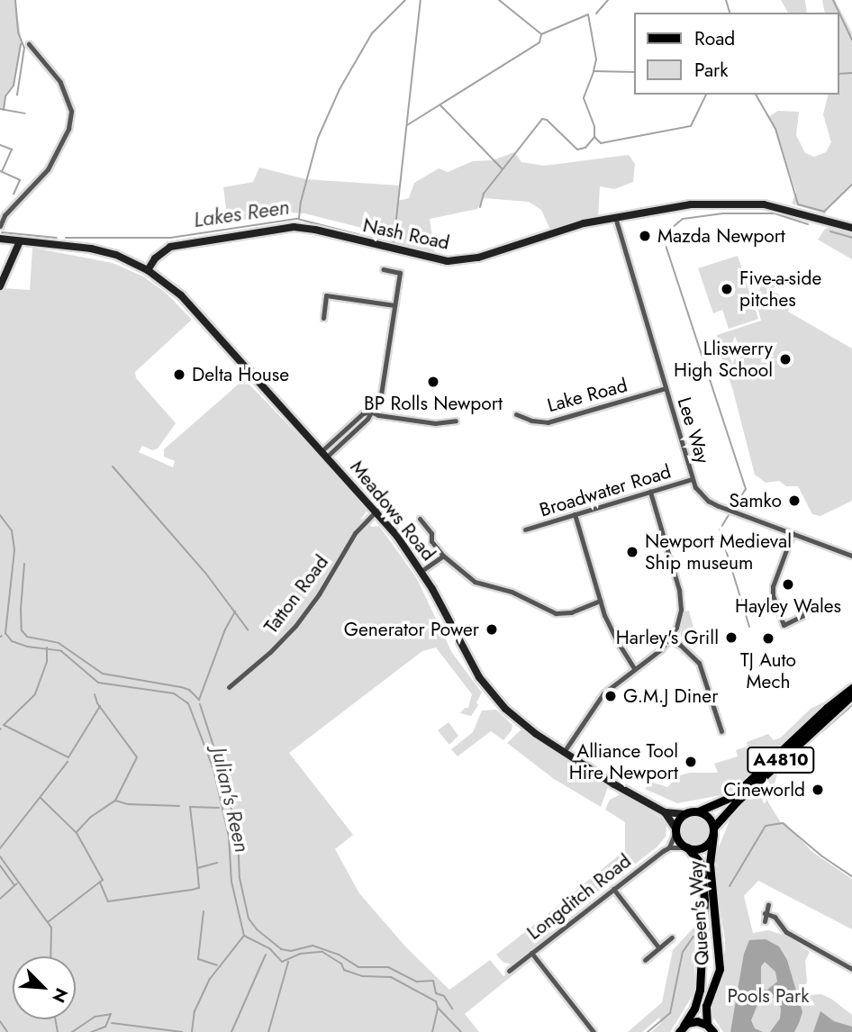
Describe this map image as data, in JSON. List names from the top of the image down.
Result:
{
  "streets": {
    "main road": ["A4810", "Queen's Way"],
    "street": [
      "Nash Road",
      "Lake Road",
      "Lee Way",
      "Broadwater Road",
      "Meadows Road",
      "Tatton Road",
      "Longditch Road"
    ]
  },
  "crossings": [
    ["Nash Road", "Lee Way"],
    ["Nash Road", "Meadows Road"],
    ["Lake Road", "Lee Way"],
    ["Lee Way", "Broadwater Road"],
    ["Meadows Road", "Tatton Road"],
    ["Meadows Road", "A4810"],
    ["Meadows Road", "Queen's Way"],
    ["A4810", "Queen's Way"]
  ],
  "water": ["Lakes Reen", "Julian's Reen"],
  "parks": ["Pools Park"],
  "places": [
    "Mazda Newport",
    "Five-a-side pitches",
    "Lliswerry High School",
    "Delta House",
    "BP Rolls Newport",
    "Samko",
    "Newport Medieval Ship museum",
    "Hayley Wales",
    "Generator Power",
    "Harley's Grill",
    "TJ Auto Mech",
    "G.M.J Diner",
    "Alliance Tool Hire Newport",
    "Cineworld"
  ],
  "legend": ["Road", "Park"],
  "north": "bottom right"
}
